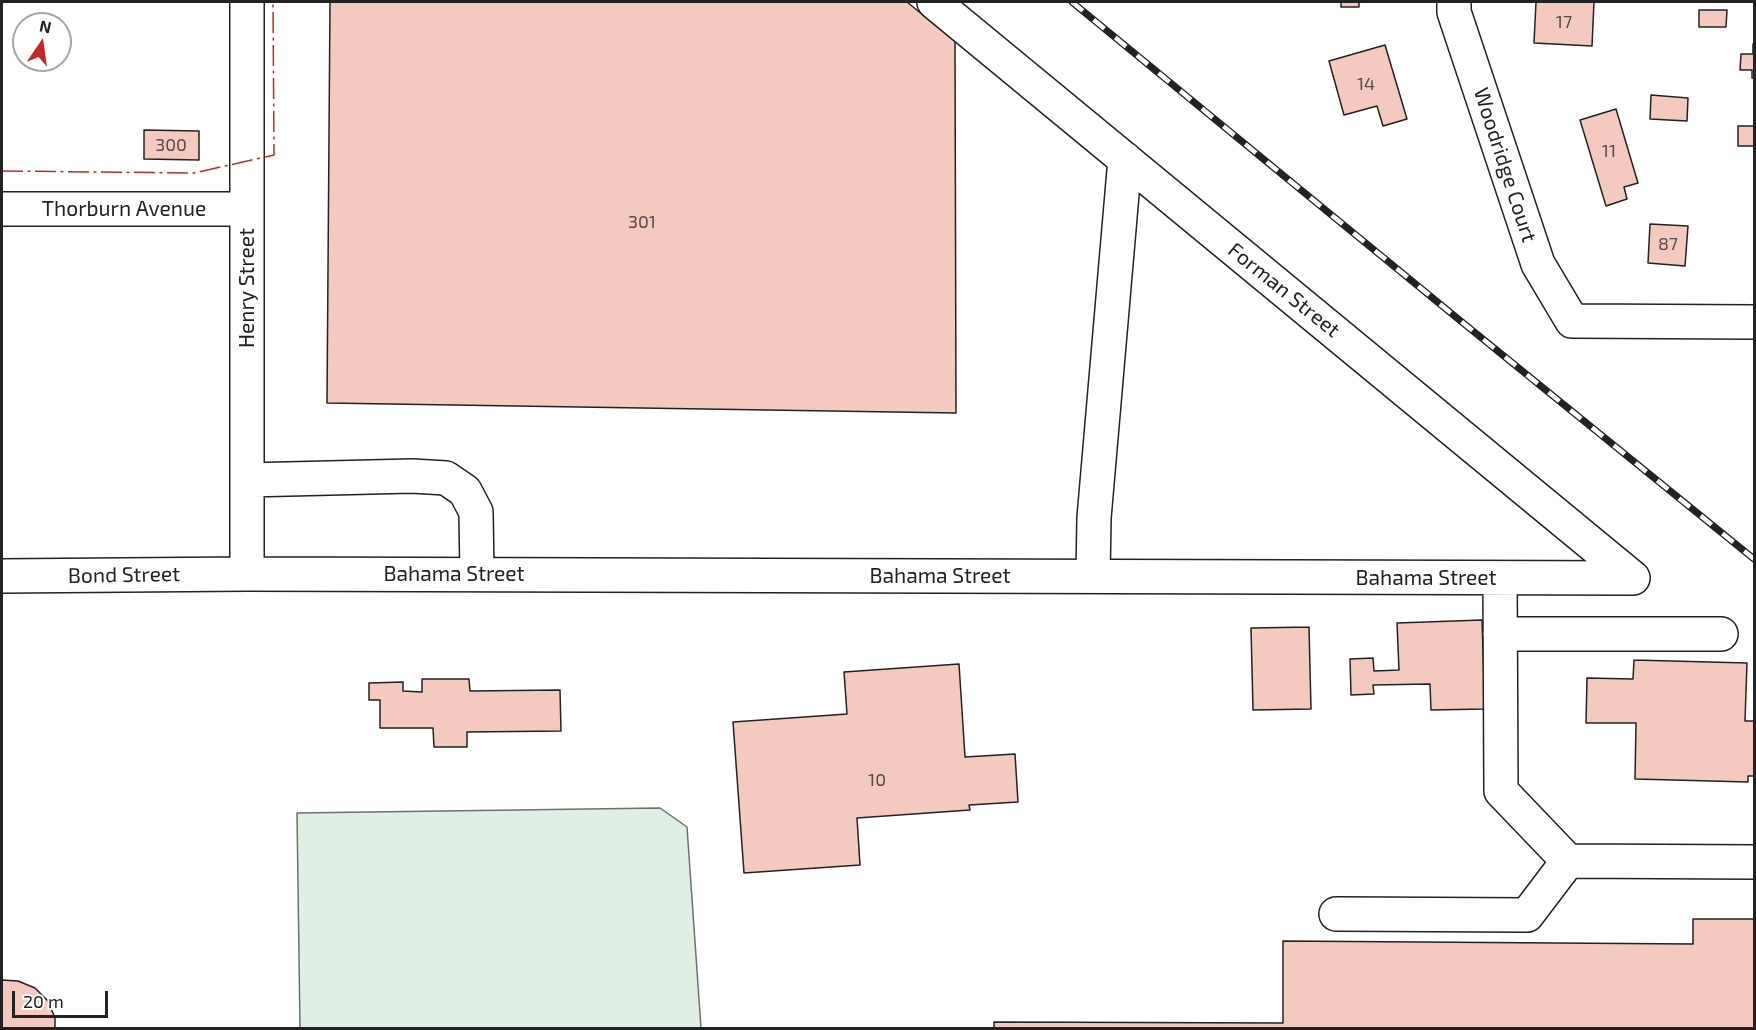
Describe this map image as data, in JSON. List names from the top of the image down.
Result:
{
  "streets": {
    "street": [
      "Woodridge Court",
      "Thorburn Avenue",
      "Henry Street",
      "Forman Street",
      "Bahama Street",
      "Bond Street"
    ]
  },
  "crossings": [
    ["Thorburn Avenue", "Henry Street"],
    ["Henry Street", "Bahama Street"],
    ["Henry Street", "Bond Street"],
    ["Forman Street", "Bahama Street"],
    ["Bahama Street", "Bond Street"]
  ],
  "house_numbers": [
    "17",
    "14",
    "300",
    "11",
    "301",
    "87",
    "10"
  ],
  "scale_bar": "20 m",
  "north": "top"
}
